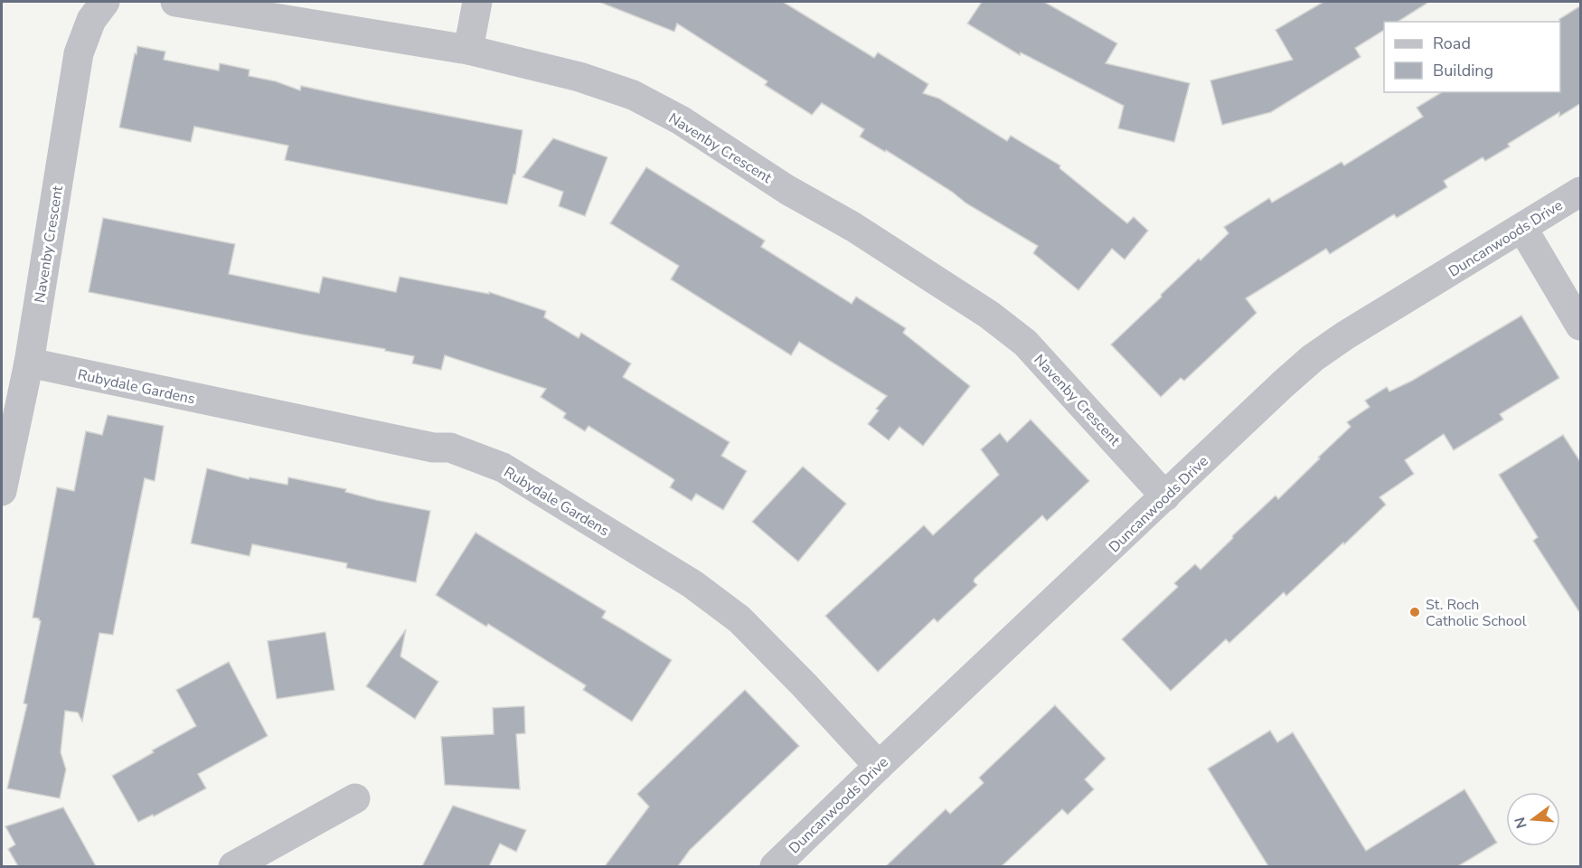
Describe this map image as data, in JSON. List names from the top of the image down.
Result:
{
  "streets": {
    "street": ["Navenby Crescent", "Duncanwoods Drive", "Rubydale Gardens"]
  },
  "crossings": [
    ["Navenby Crescent", "Duncanwoods Drive"],
    ["Navenby Crescent", "Rubydale Gardens"],
    ["Duncanwoods Drive", "Rubydale Gardens"]
  ],
  "places": ["St. Roch Catholic School"],
  "legend": ["Road", "Building"],
  "north": "left"
}
